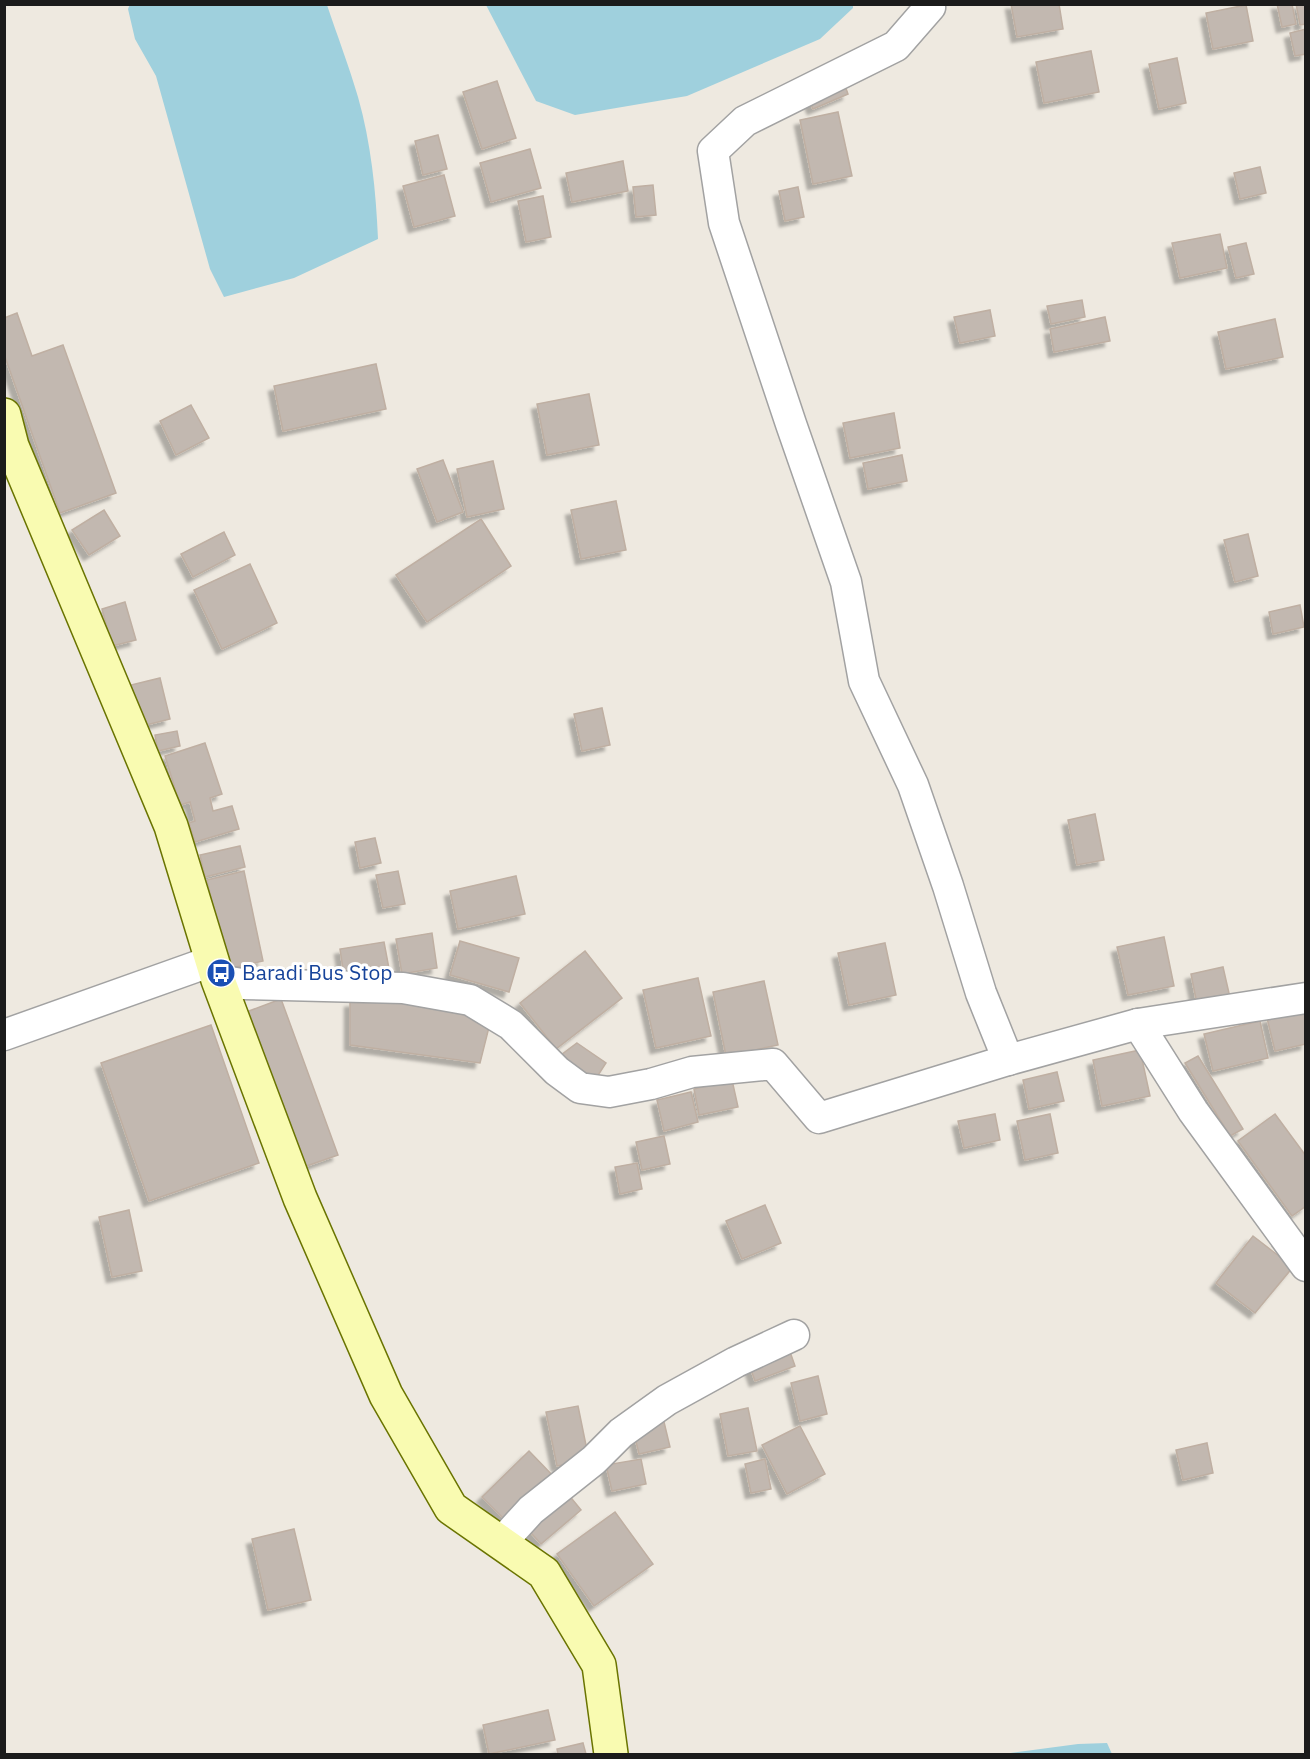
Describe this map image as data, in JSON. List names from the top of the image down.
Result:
{
  "places": {
    "bus stop": ["Baradi Bus Stop"]
  }
}
